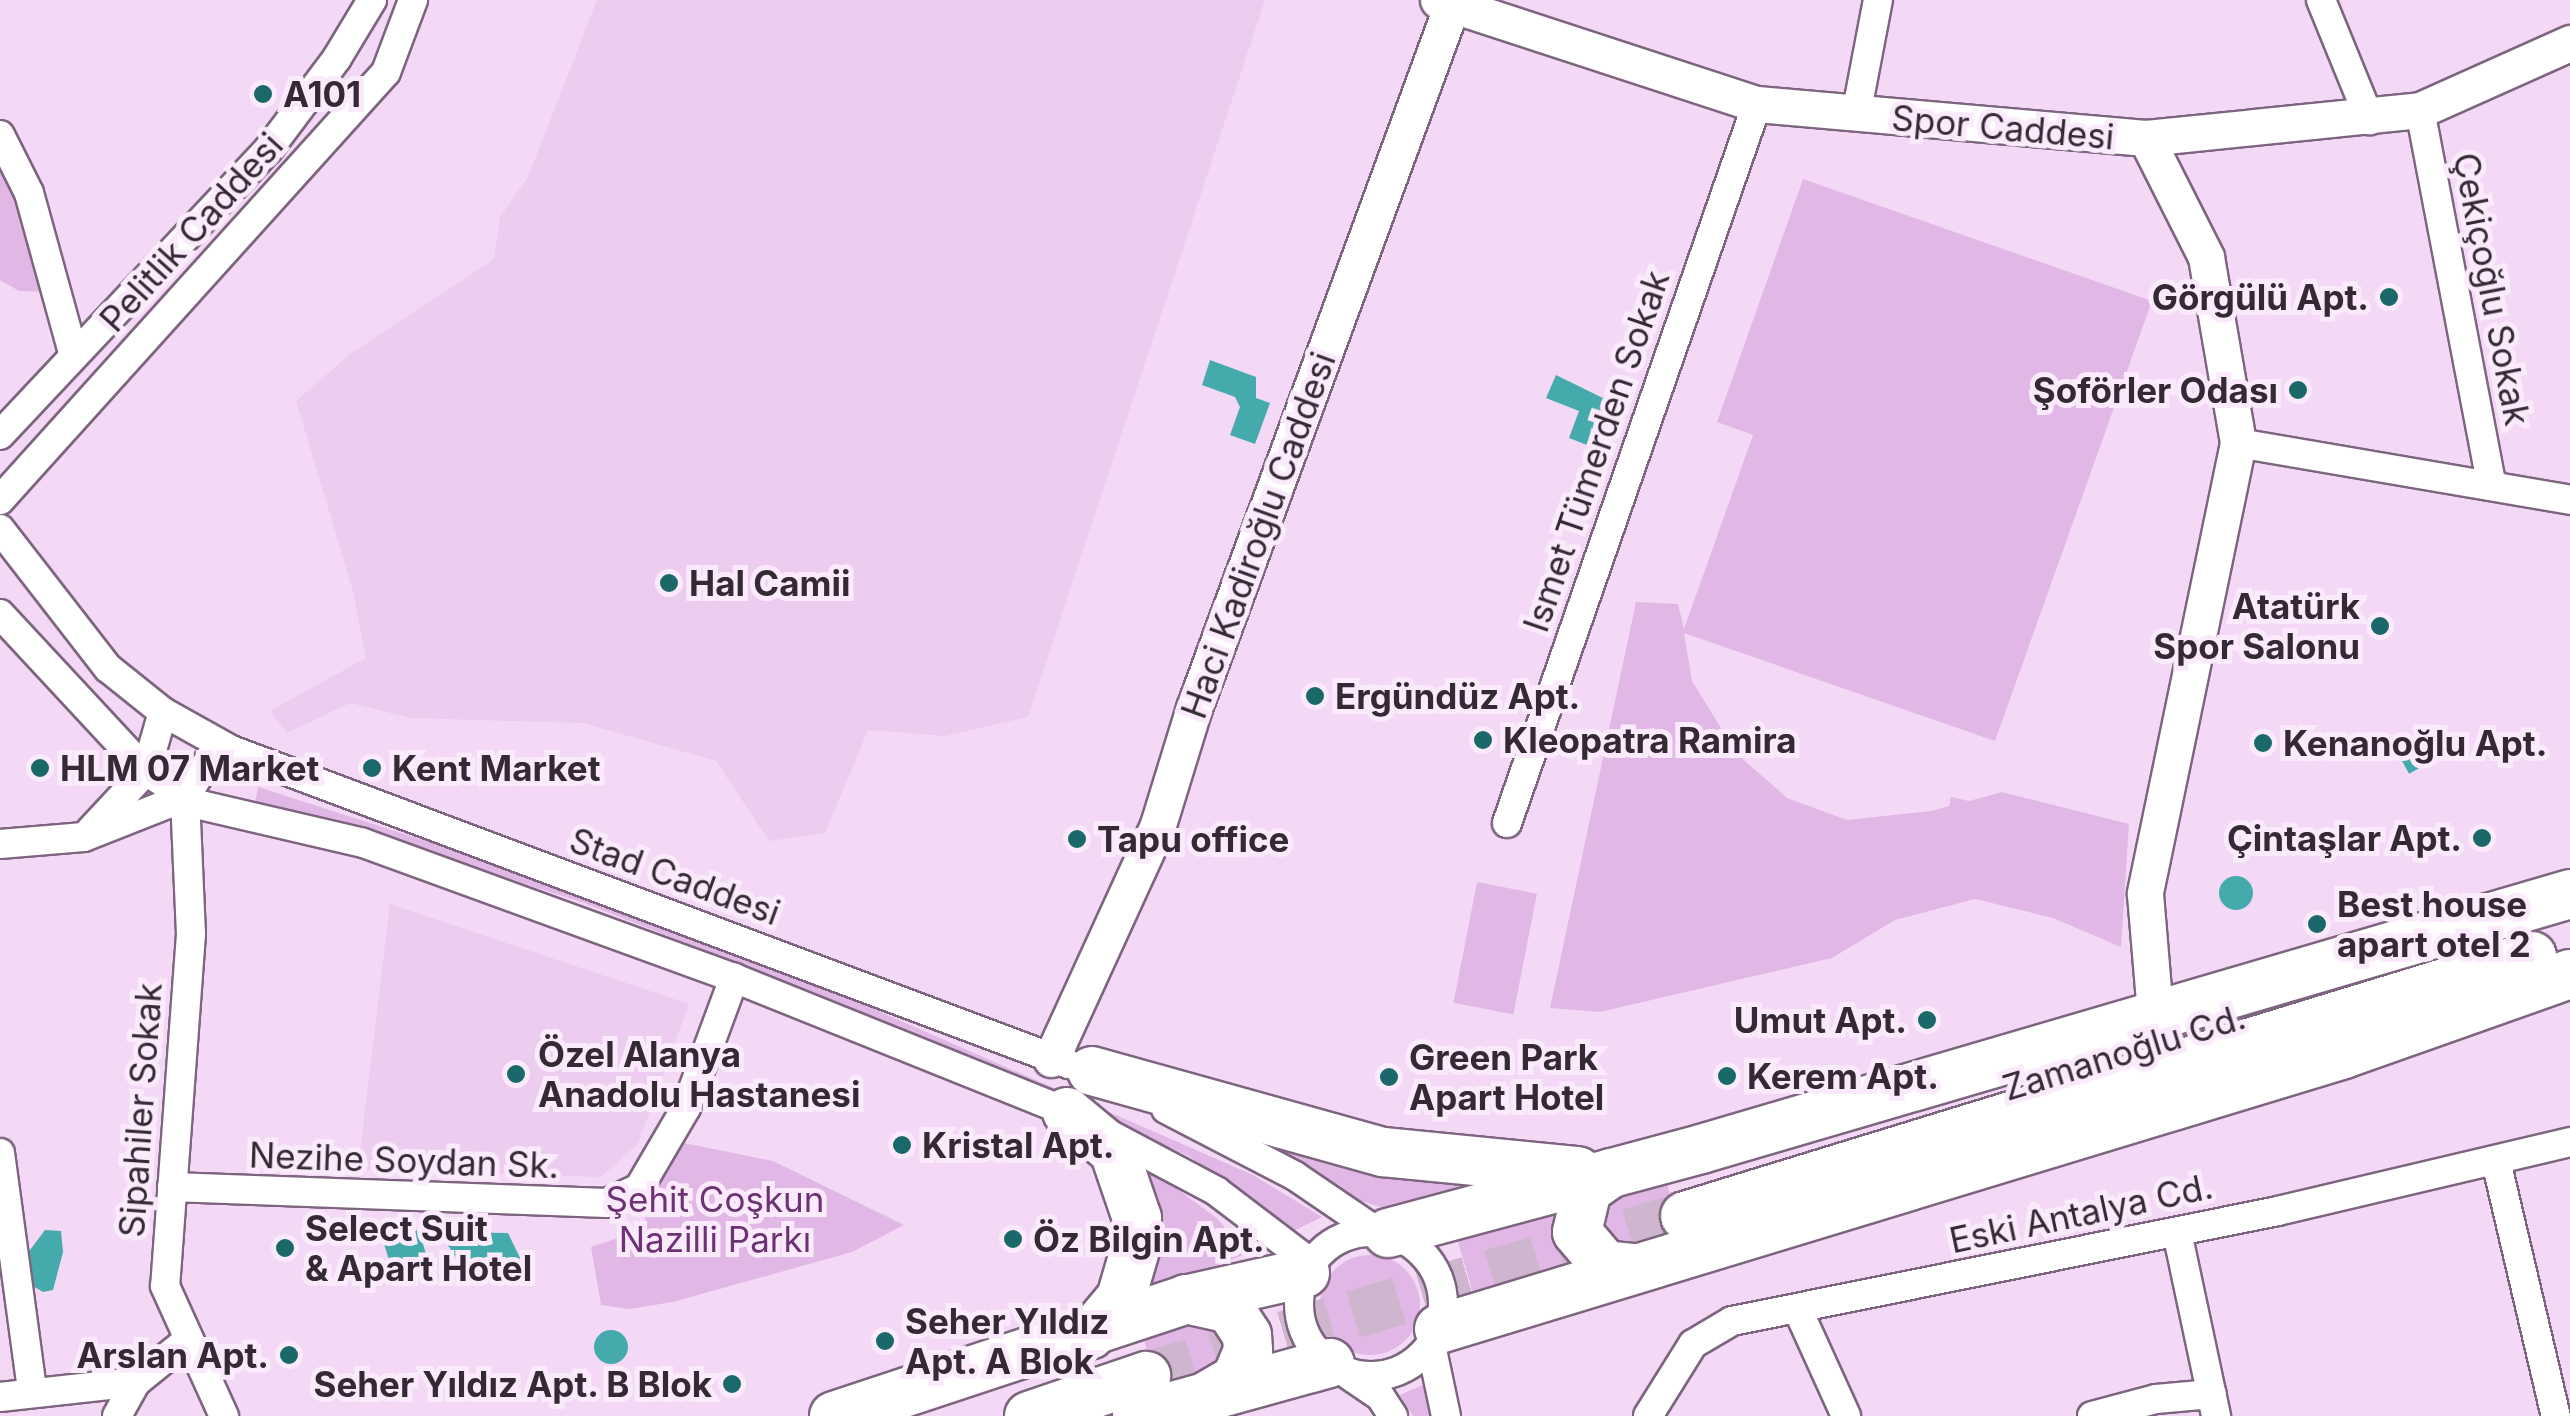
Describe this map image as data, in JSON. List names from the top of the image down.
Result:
{
  "streets": {
    "highway": ["Zamanoğlu Cd."],
    "street": [
      "Spor Caddesi",
      "Pelitlik Caddesi",
      "Çekiçoğlu Sokak",
      "Ismet Tümerden Sokak",
      "Haci Kadiroğlu Caddesi",
      "Stad Caddesi",
      "Sipahiler Sokak",
      "Nezihe Soydan Sk.",
      "Eski Antalya Cd."
    ]
  },
  "crossings": [
    ["Spor Caddesi", "Çekiçoğlu Sokak"],
    ["Spor Caddesi", "Ismet Tümerden Sokak"],
    ["Spor Caddesi", "Haci Kadiroğlu Caddesi"],
    ["Haci Kadiroğlu Caddesi", "Stad Caddesi"],
    ["Sipahiler Sokak", "Nezihe Soydan Sk."]
  ],
  "parks": ["Şehit Coşkun Nazilli Parkı"],
  "places": [
    "A101",
    "Görgülü Apt.",
    "Şoförler Odası",
    "Hal Camii",
    "Atatürk Spor Salonu",
    "Ergündüz Apt.",
    "Kleopatra Ramira",
    "Kenanoğlu Apt.",
    "HLM 07 Market",
    "Kent Market",
    "Çintaşlar Apt.",
    "Tapu office",
    "Best house apart otel 2",
    "Umut Apt.",
    "Özel Alanya Anadolu Hastanesi",
    "Kerem Apt.",
    "Green Park Apart Hotel",
    "Kristal Apt.",
    "Öz Bilgin Apt.",
    "Select Suit & Apart Hotel",
    "Seher Yıldız Apt. A Blok",
    "Arslan Apt.",
    "Seher Yıldız Apt. B Blok"
  ]
}
